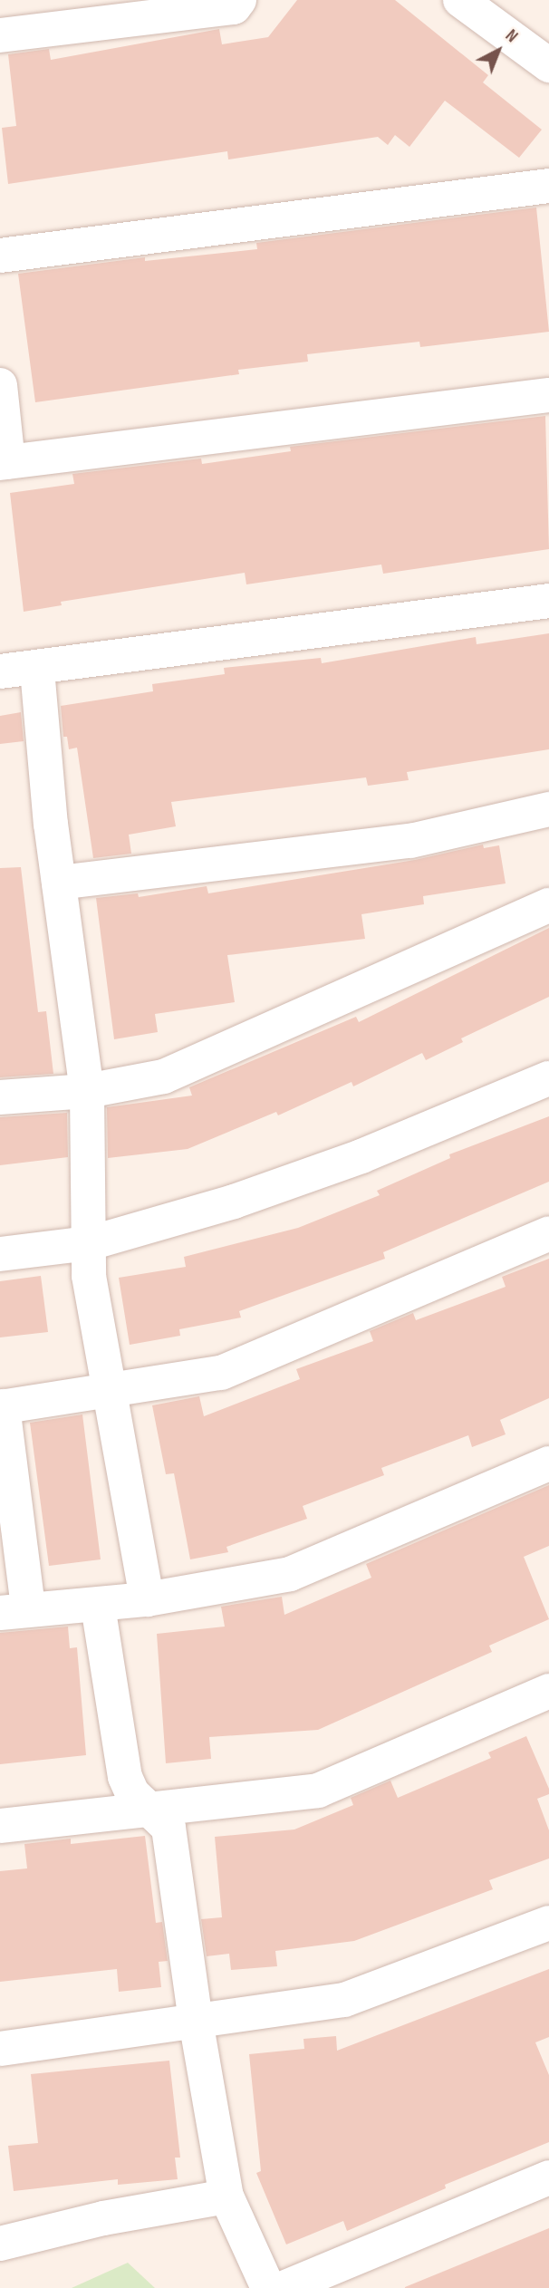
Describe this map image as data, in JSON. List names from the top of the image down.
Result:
{
  "north": "top right"
}
